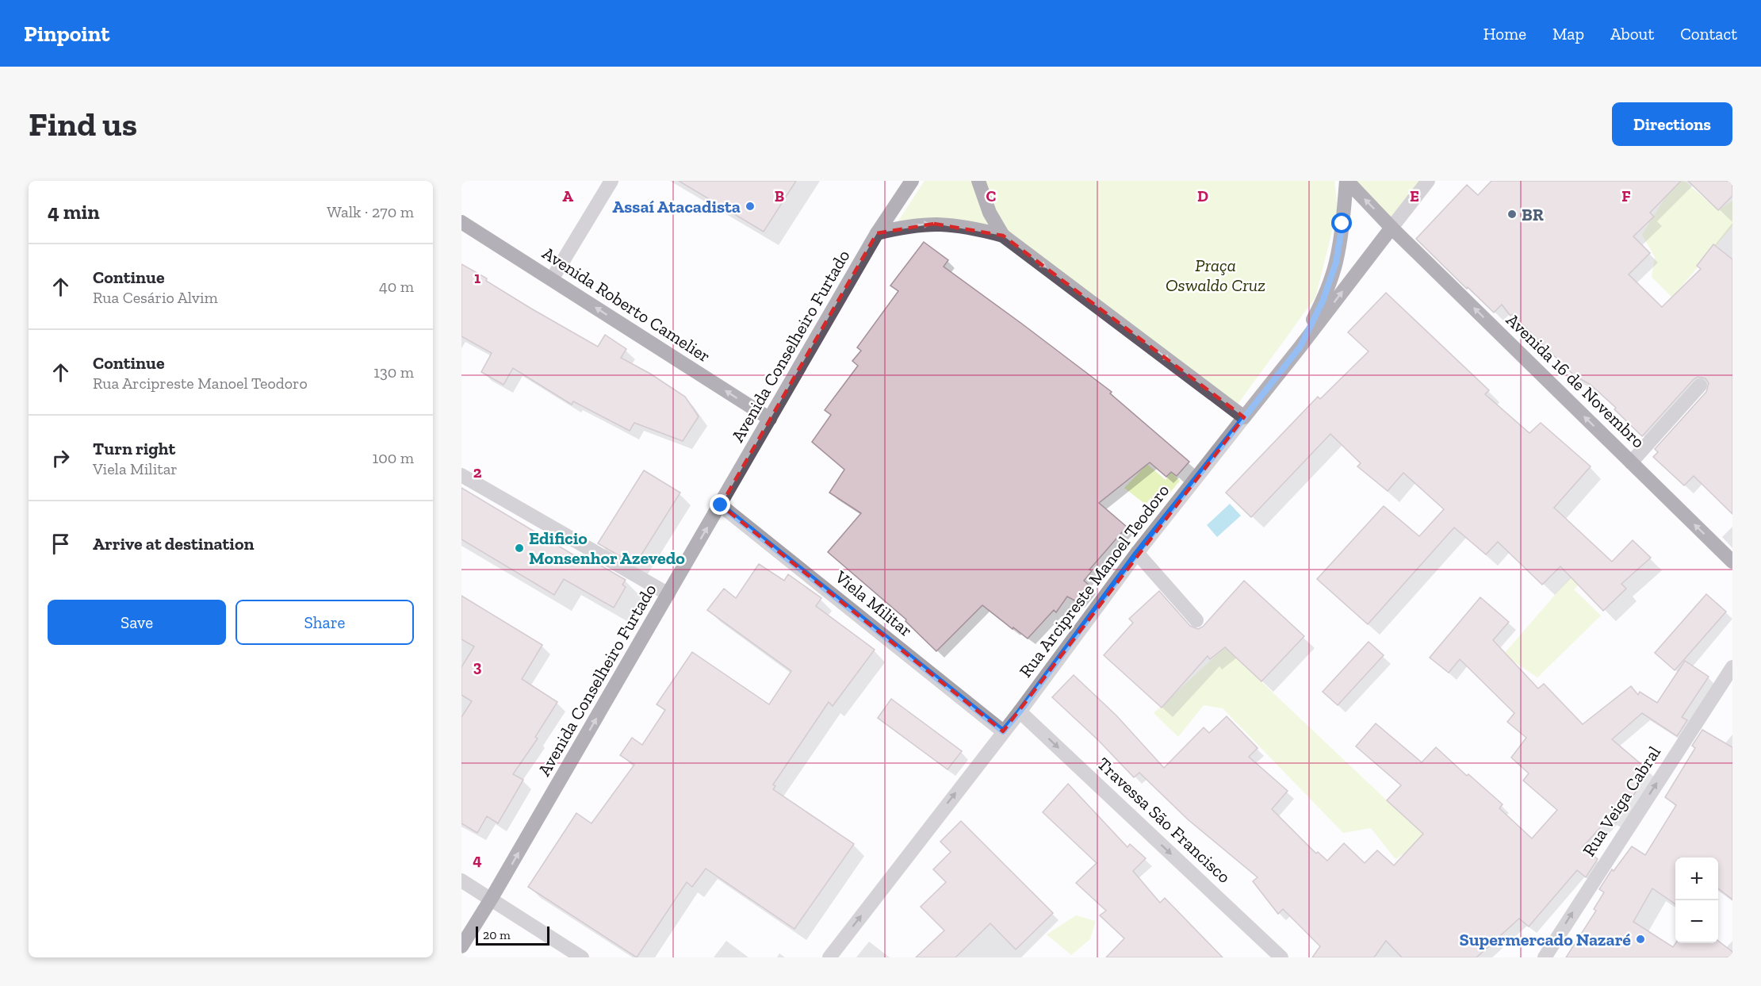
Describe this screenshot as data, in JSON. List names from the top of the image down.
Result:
{
  "streets": {
    "main road": [
      "Avenida Roberto Camelier",
      "Avenida Conselheiro Furtado",
      "Avenida 16 de Novembro",
      "Rua Arcipreste Manoel Teodoro"
    ],
    "street": ["Viela Militar", "Rua Veiga Cabral", "Travessa São Francisco"]
  },
  "crossings": [
    ["Avenida Roberto Camelier", "Avenida Conselheiro Furtado"],
    ["Avenida Conselheiro Furtado", "Viela Militar"],
    ["Avenida 16 de Novembro", "Rua Arcipreste Manoel Teodoro"],
    ["Rua Arcipreste Manoel Teodoro", "Viela Militar"],
    ["Rua Arcipreste Manoel Teodoro", "Travessa São Francisco"]
  ],
  "one_way": [
    "Avenida Roberto Camelier",
    "Avenida Conselheiro Furtado",
    "Avenida 16 de Novembro",
    "Rua Veiga Cabral",
    "Travessa São Francisco"
  ],
  "parks": ["Praça Oswaldo Cruz"],
  "places": [
    "Assaí Atacadista",
    "BR",
    "Edificio Monsenhor Azevedo",
    "Supermercado Nazaré"
  ],
  "scale_bar": "20 m",
  "page": {
    "header": "Pinpoint",
    "nav": [
      "Home",
      "Map",
      "About",
      "Contact"
    ],
    "buttons": [
      "Directions",
      ["Save", "Share"]
    ],
    "title": "Find us",
    "heading": ["4 min", "Walk · 270 m"],
    "list": [
      ["Continue", "Rua Cesário Alvim", "40 m"],
      ["Continue", "Rua Arcipreste Manoel Teodoro", "130 m"],
      ["Turn right", "Viela Militar", "100 m"],
      "Arrive at destination"
    ],
    "map_buttons": ["+", "−"],
    "scale": "20 m"
  },
  "grid": {
    "columns": [
      "A",
      "B",
      "C",
      "D",
      "E",
      "F"
    ],
    "rows": [
      "1",
      "2",
      "3",
      "4"
    ]
  }
}
